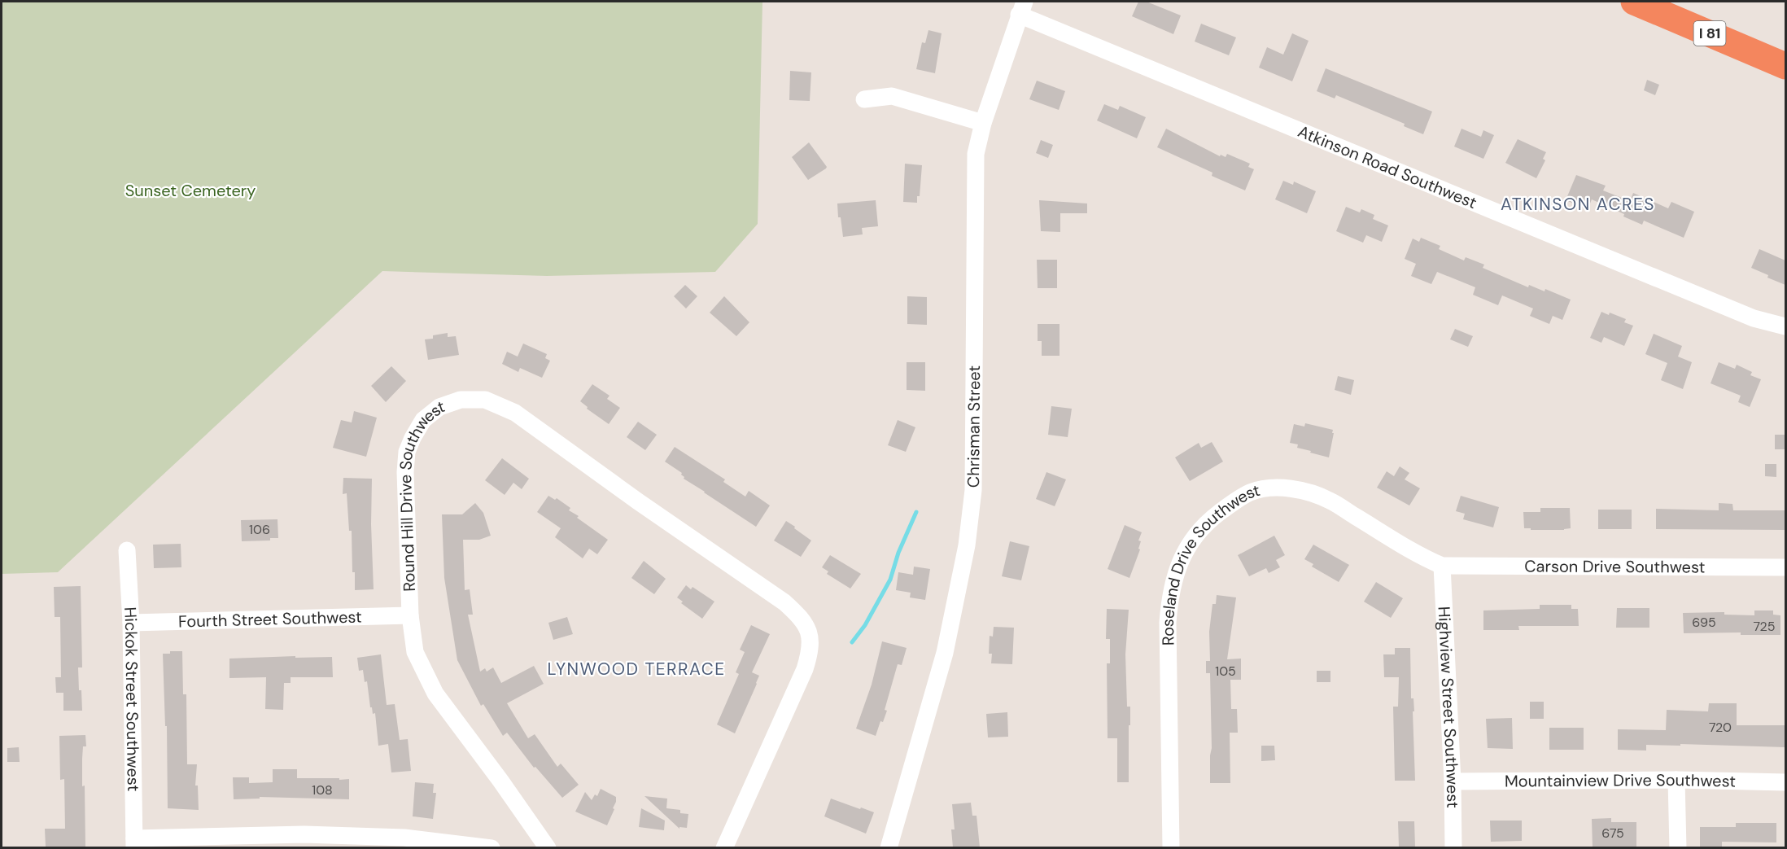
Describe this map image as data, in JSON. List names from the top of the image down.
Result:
{
  "streets": {
    "highway": ["I 81"],
    "street": [
      "Atkinson Road Southwest",
      "Chrisman Street",
      "Round Hill Drive Southwest",
      "Carson Drive Southwest",
      "Roseland Drive Southwest",
      "Fourth Street Southwest",
      "Hickok Street Southwest",
      "Highview Street Southwest",
      "Mountainview Drive Southwest"
    ]
  },
  "crossings": [
    ["Atkinson Road Southwest", "Chrisman Street"],
    ["Round Hill Drive Southwest", "Fourth Street Southwest"],
    ["Carson Drive Southwest", "Roseland Drive Southwest"],
    ["Carson Drive Southwest", "Highview Street Southwest"],
    ["Roseland Drive Southwest", "Highview Street Southwest"],
    ["Fourth Street Southwest", "Hickok Street Southwest"],
    ["Highview Street Southwest", "Mountainview Drive Southwest"]
  ],
  "districts": ["ATKINSON ACRES", "LYNWOOD TERRACE"],
  "parks": ["Sunset Cemetery"],
  "house_numbers": [
    "106",
    "695",
    "725",
    "105",
    "720",
    "108",
    "675"
  ]
}
